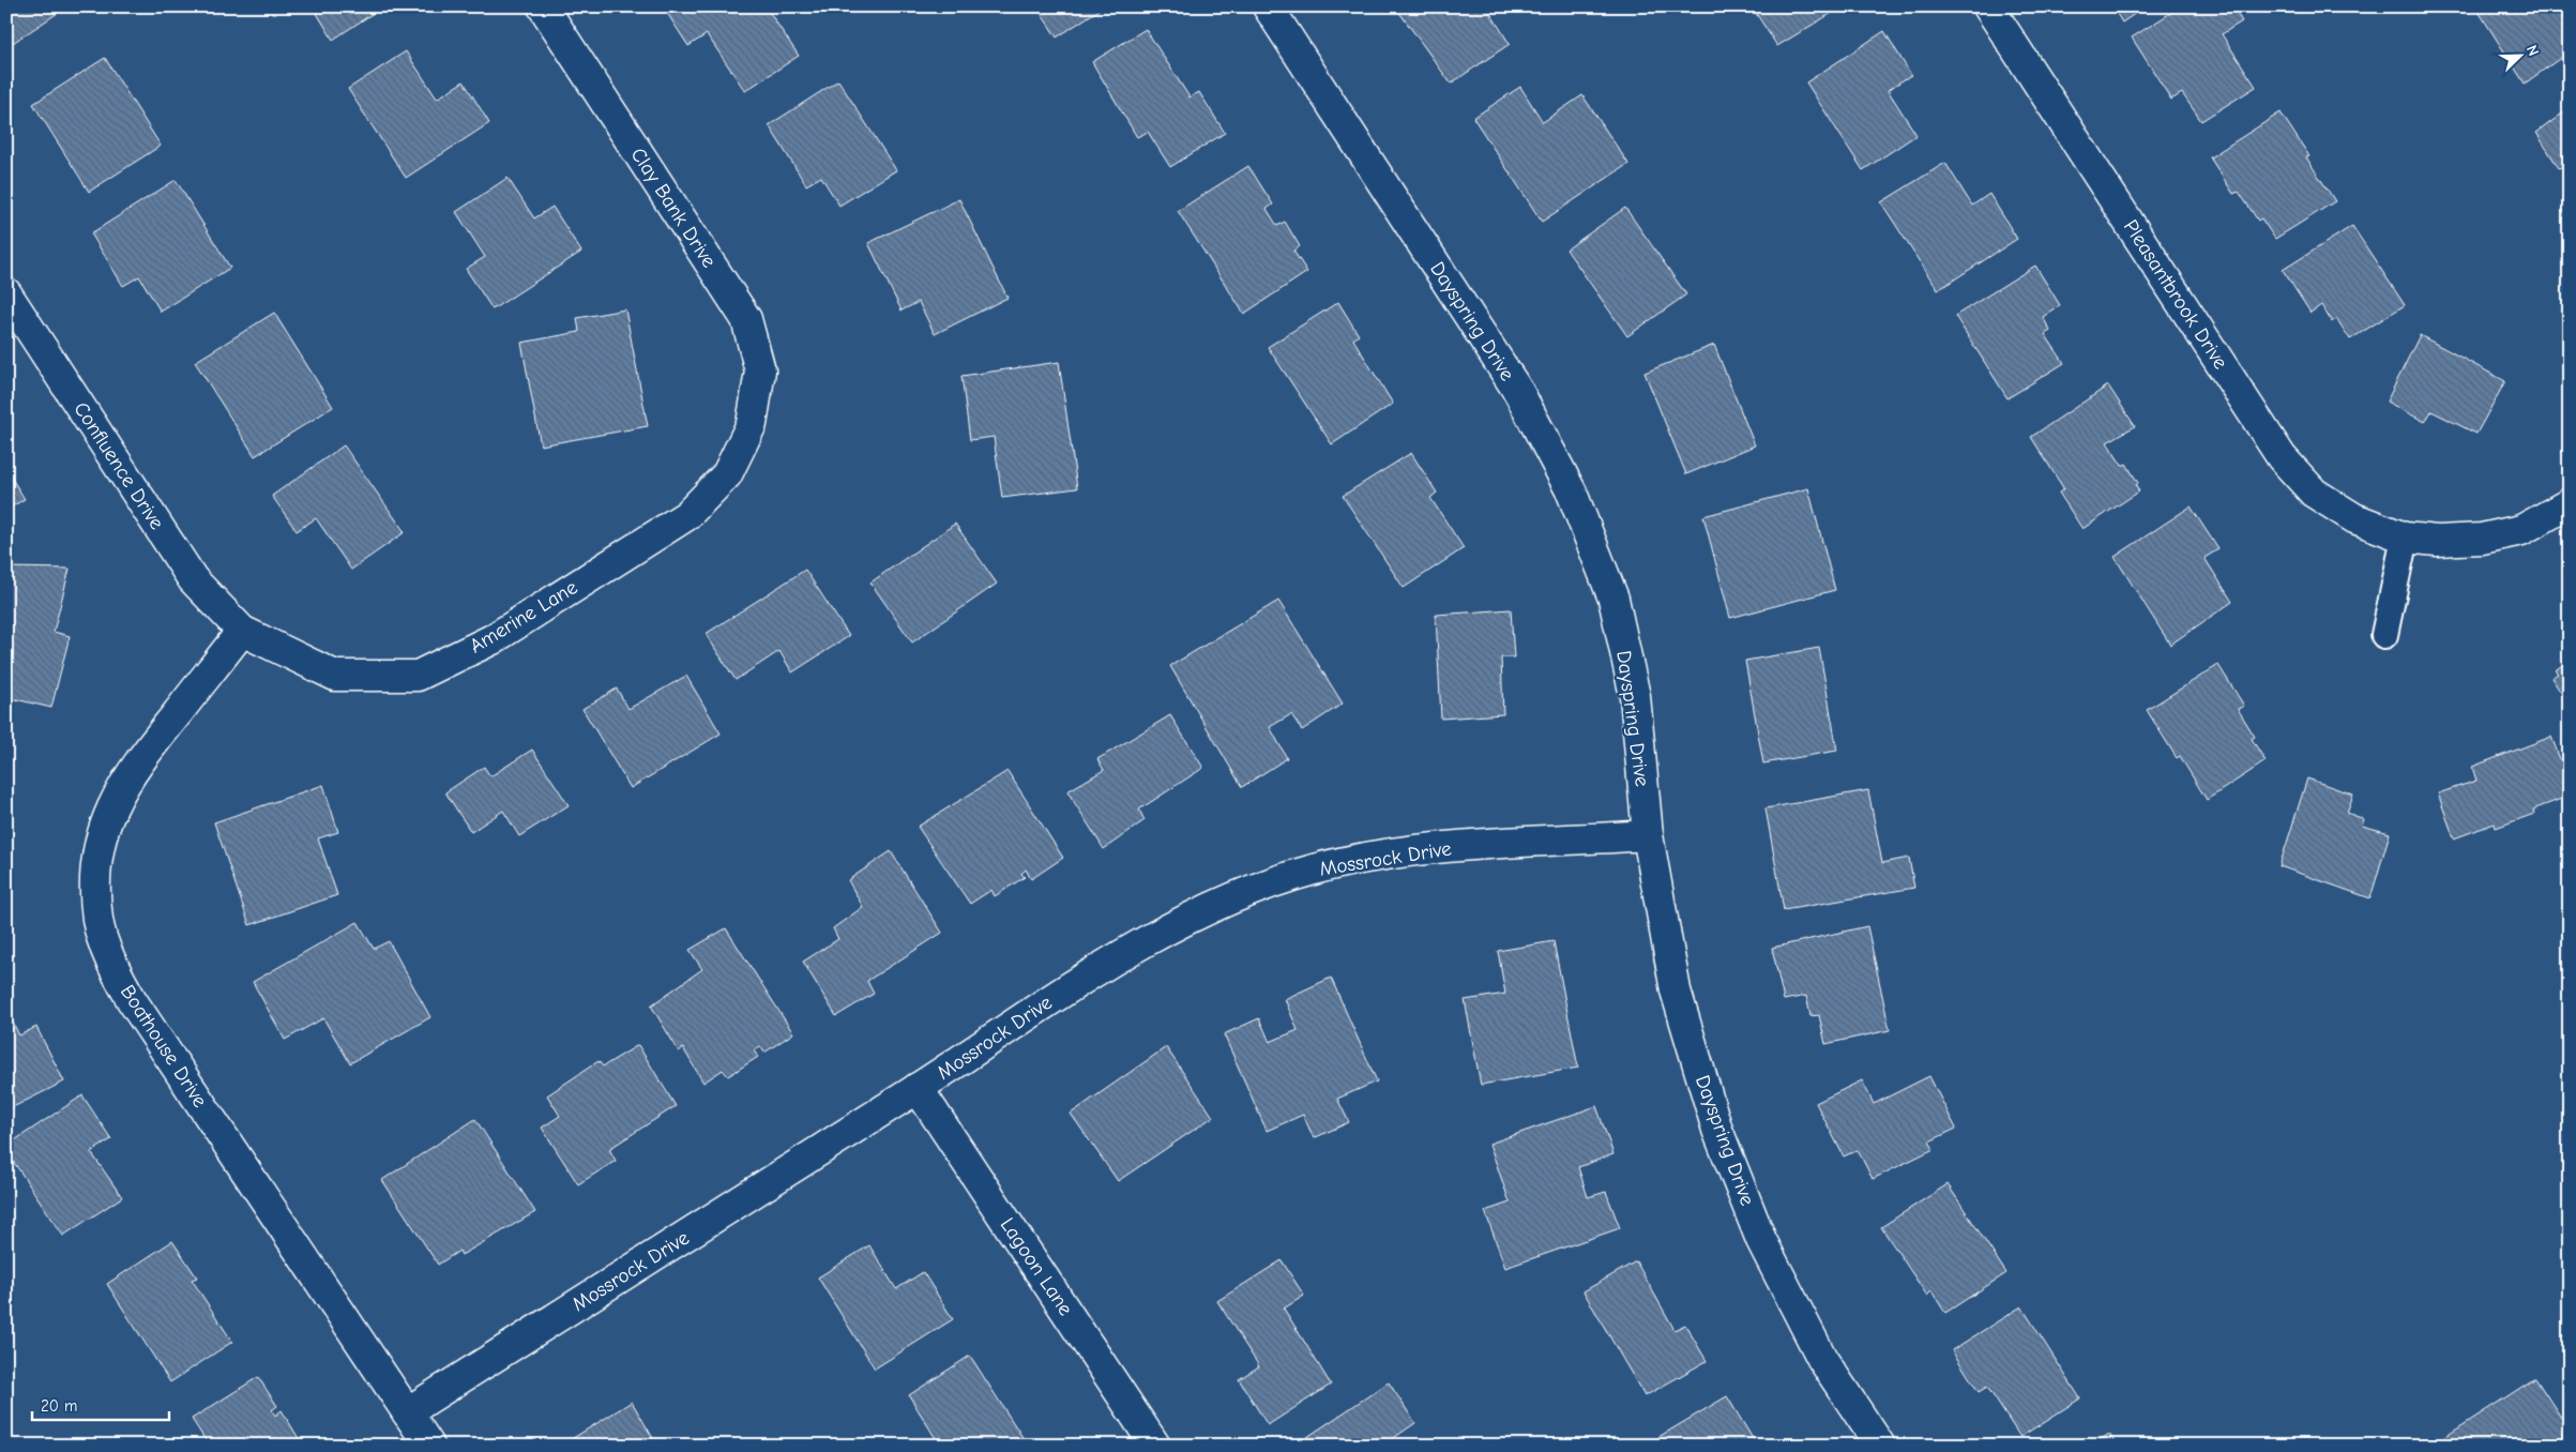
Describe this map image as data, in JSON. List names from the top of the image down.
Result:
{
  "streets": {
    "street": [
      "Clay Bank Drive",
      "Pleasantbrook Drive",
      "Dayspring Drive",
      "Confluence Drive",
      "Amerine Lane",
      "Mossrock Drive",
      "Boathouse Drive",
      "Lagoon Lane"
    ]
  },
  "crossings": [
    ["Clay Bank Drive", "Amerine Lane"],
    ["Dayspring Drive", "Mossrock Drive"],
    ["Confluence Drive", "Amerine Lane"],
    ["Confluence Drive", "Boathouse Drive"],
    ["Amerine Lane", "Boathouse Drive"],
    ["Mossrock Drive", "Boathouse Drive"],
    ["Mossrock Drive", "Lagoon Lane"]
  ],
  "scale_bar": "20 m",
  "north": "top right"
}
